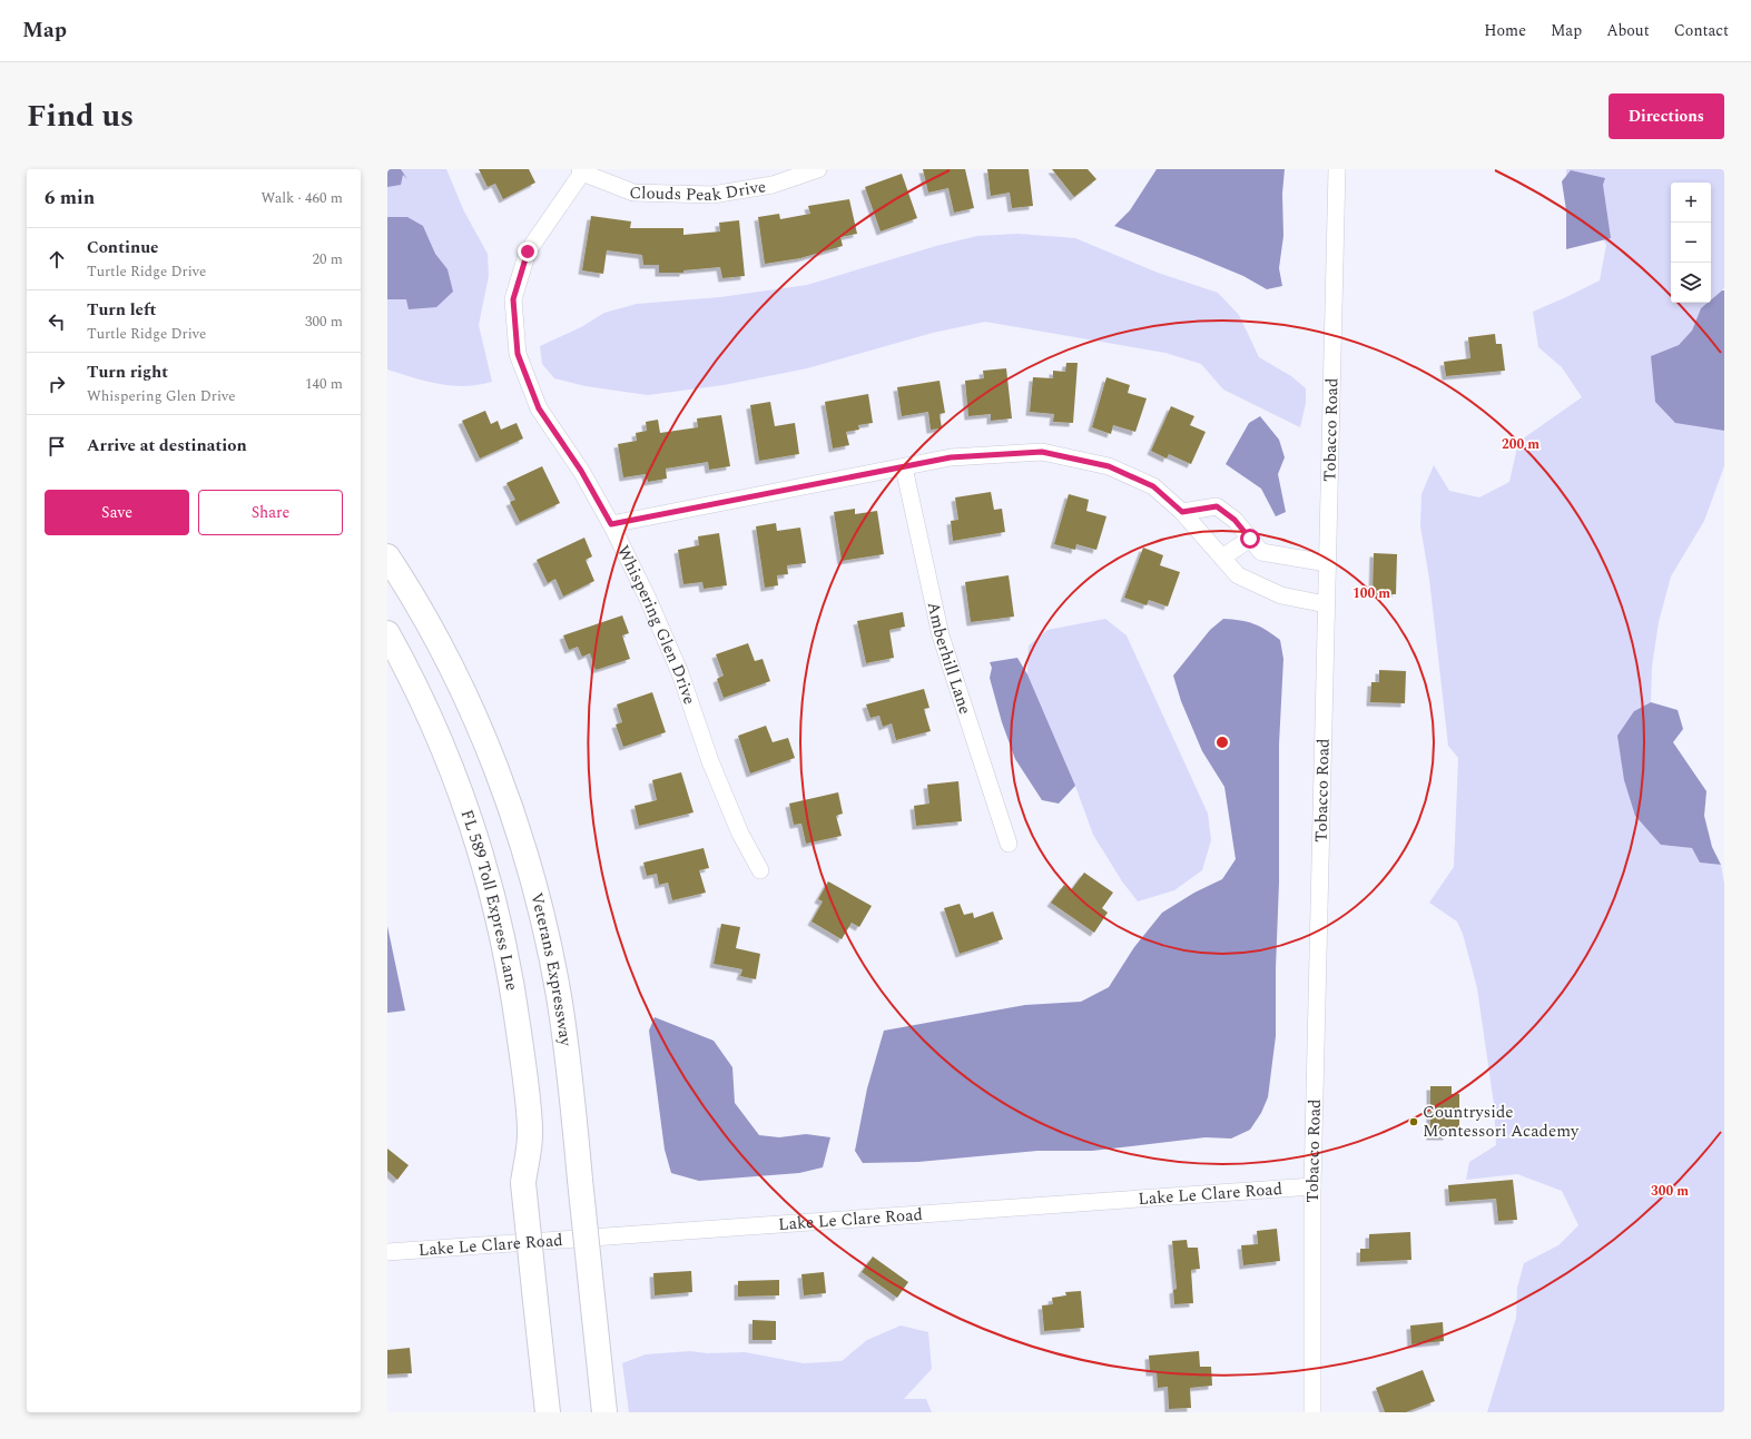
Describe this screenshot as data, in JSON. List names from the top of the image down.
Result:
{
  "streets": {
    "highway": ["FL 589 Toll Express Lane", "Veterans Expressway"],
    "street": [
      "Clouds Peak Drive",
      "Tobacco Road",
      "Whispering Glen Drive",
      "Amberhill Lane",
      "Lake Le Clare Road"
    ]
  },
  "crossings": [
    ["Clouds Peak Drive", "Whispering Glen Drive"],
    ["Tobacco Road", "Lake Le Clare Road"]
  ],
  "places": ["Countryside Montessori Academy"],
  "page": {
    "header": "Map",
    "nav": [
      "Home",
      "Map",
      "About",
      "Contact"
    ],
    "title": "Find us",
    "buttons": [
      "Directions",
      ["Save", "Share"]
    ],
    "heading": ["6 min", "Walk · 460 m"],
    "map_buttons": ["+", "−"],
    "list": [
      ["Continue", "Turtle Ridge Drive", "20 m"],
      ["Turn left", "Turtle Ridge Drive", "300 m"],
      ["Turn right", "Whispering Glen Drive", "140 m"],
      "Arrive at destination"
    ]
  },
  "rings": ["200 m", "100 m", "300 m"]
}
